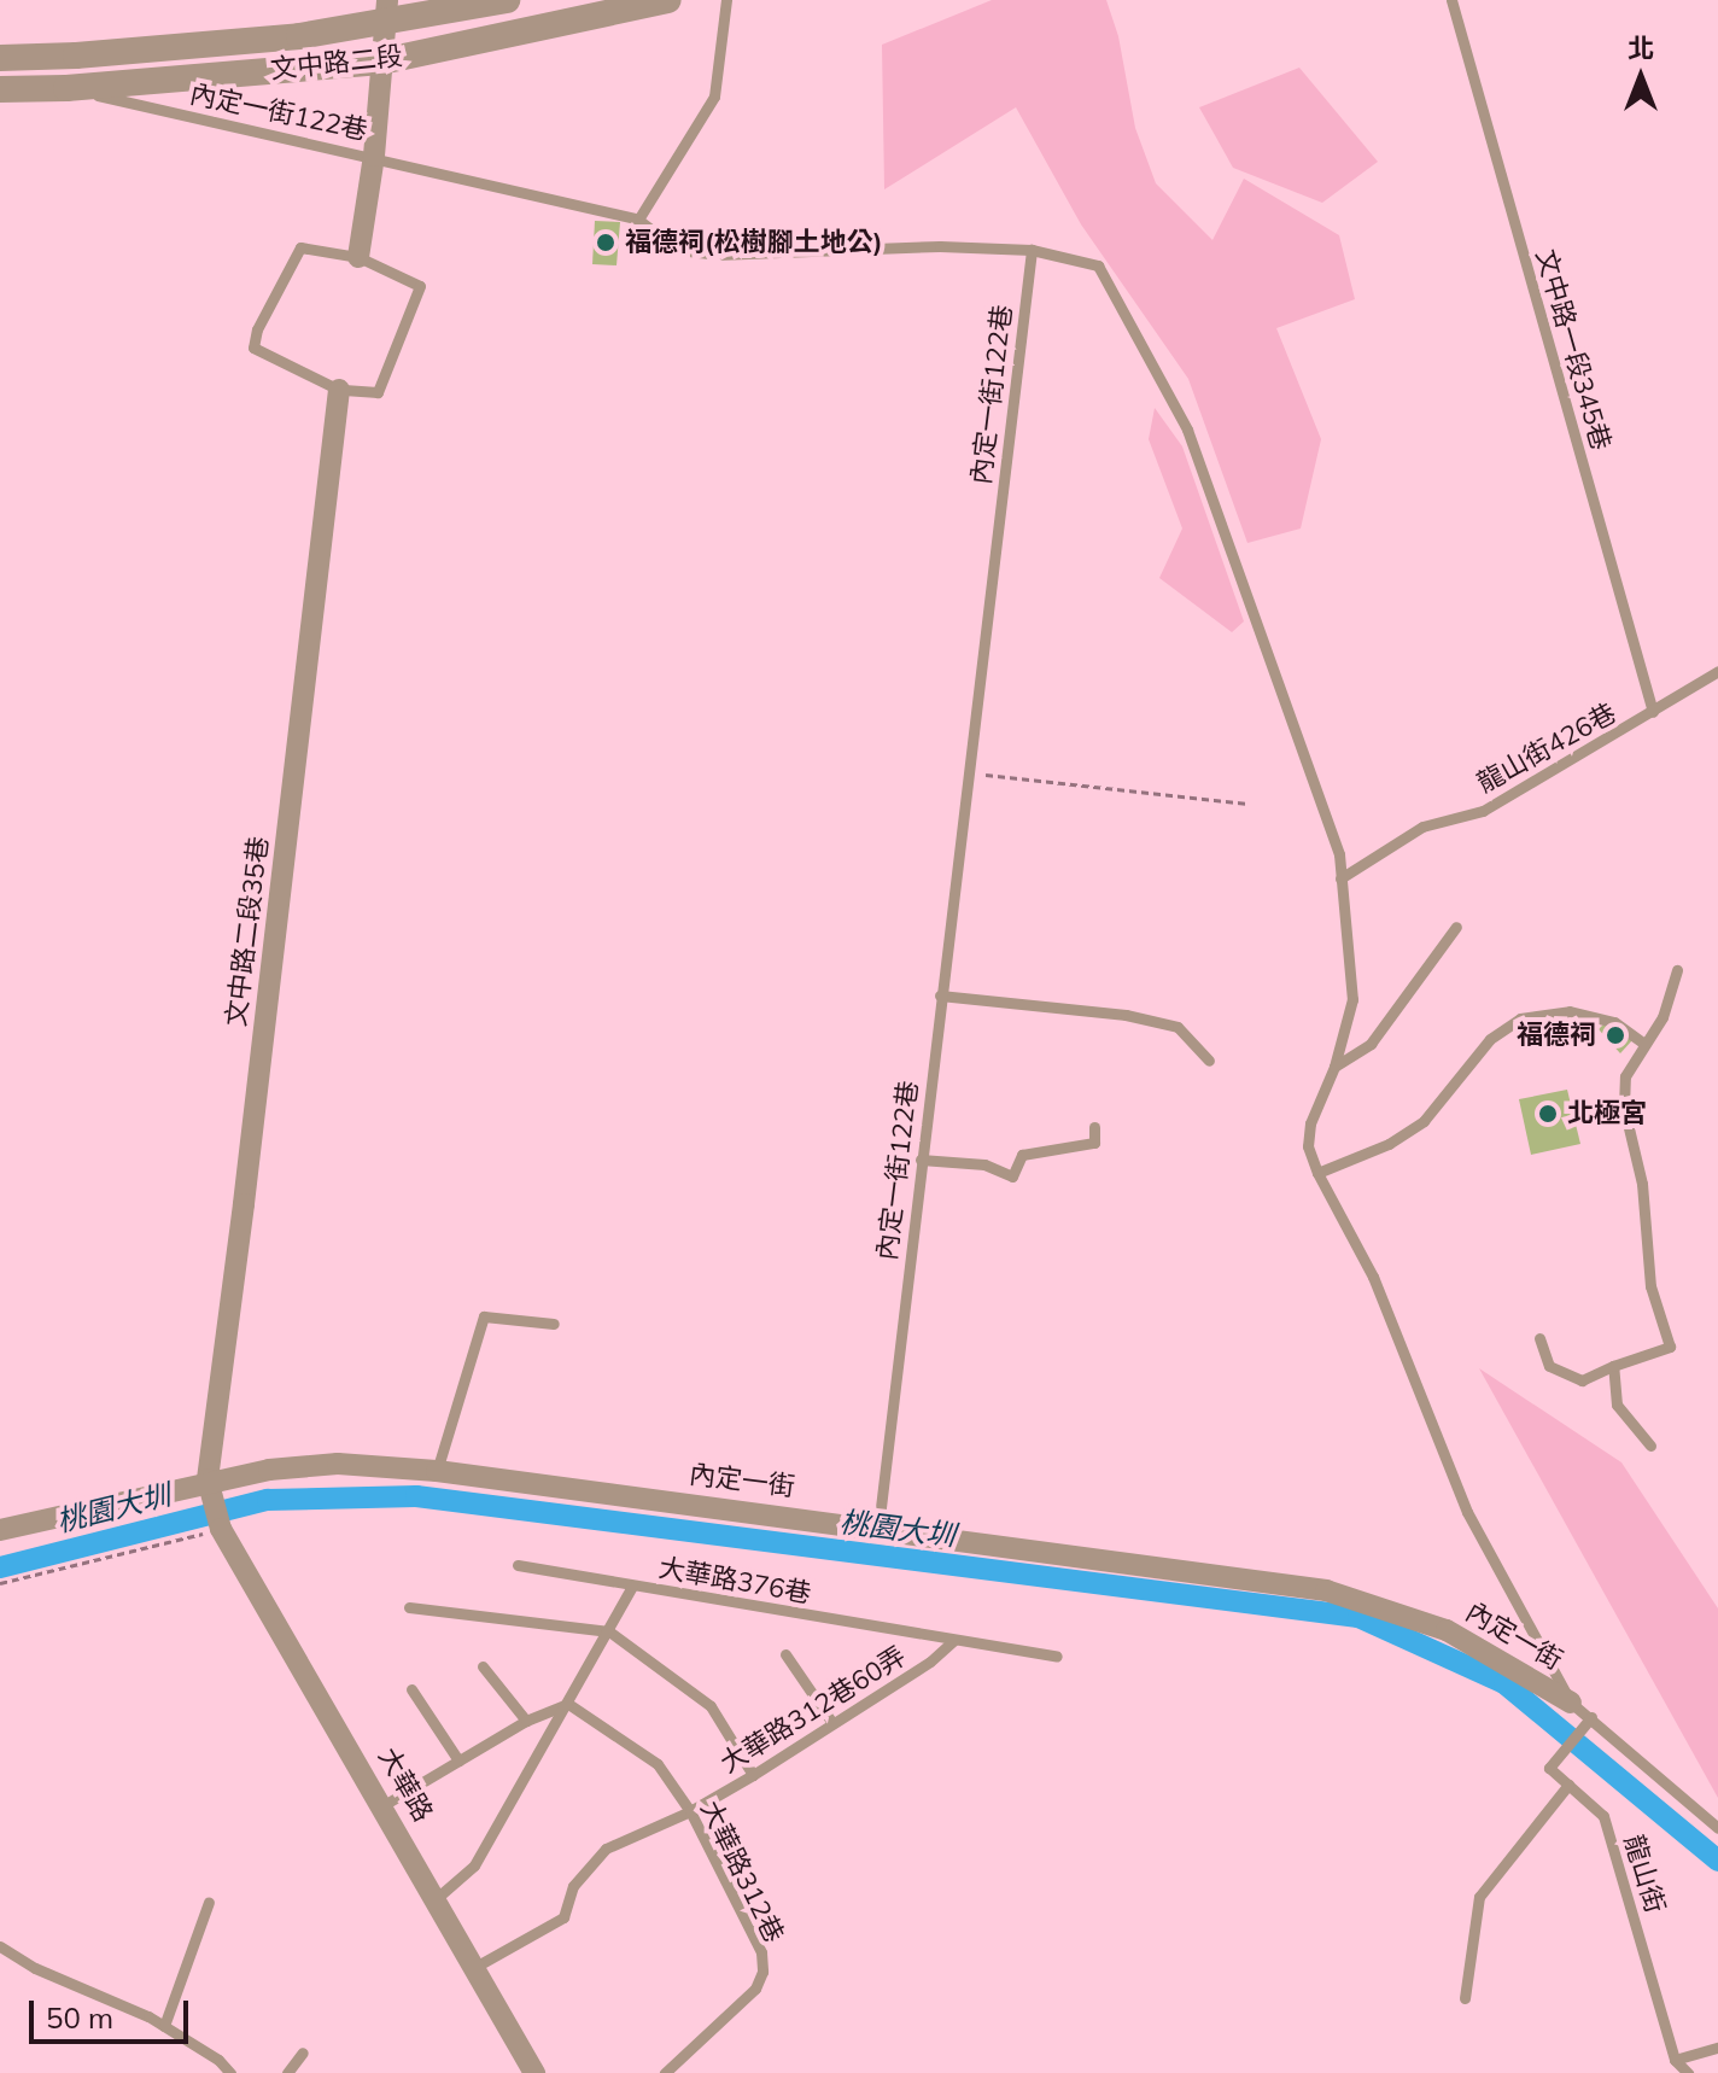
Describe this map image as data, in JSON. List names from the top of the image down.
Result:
{
  "streets": {
    "street": [
      "文中路二段",
      "文中路二段35巷",
      "內定一街",
      "大華路"
    ],
    "lane": [
      "內定一街122巷",
      "文中路一段345巷",
      "龍山街426巷",
      "大華路376巷",
      "大華路312巷60弄",
      "大華路312巷",
      "龍山街"
    ]
  },
  "crossings": [
    ["文中路二段", "內定一街122巷"],
    ["內定一街122巷", "內定一街"],
    ["文中路一段345巷", "龍山街426巷"],
    ["文中路二段35巷", "內定一街"],
    ["文中路二段35巷", "大華路"],
    ["內定一街", "大華路"],
    ["大華路376巷", "大華路312巷60弄"],
    ["大華路376巷", "大華路"],
    ["大華路376巷", "大華路312巷"],
    ["大華路312巷60弄", "大華路"],
    ["大華路312巷60弄", "大華路312巷"]
  ],
  "water": ["桃園大圳"],
  "places": ["福德祠(松樹腳土地公)", "福德祠", "北極宮"],
  "scale_bar": "50 m",
  "north": "top"
}
